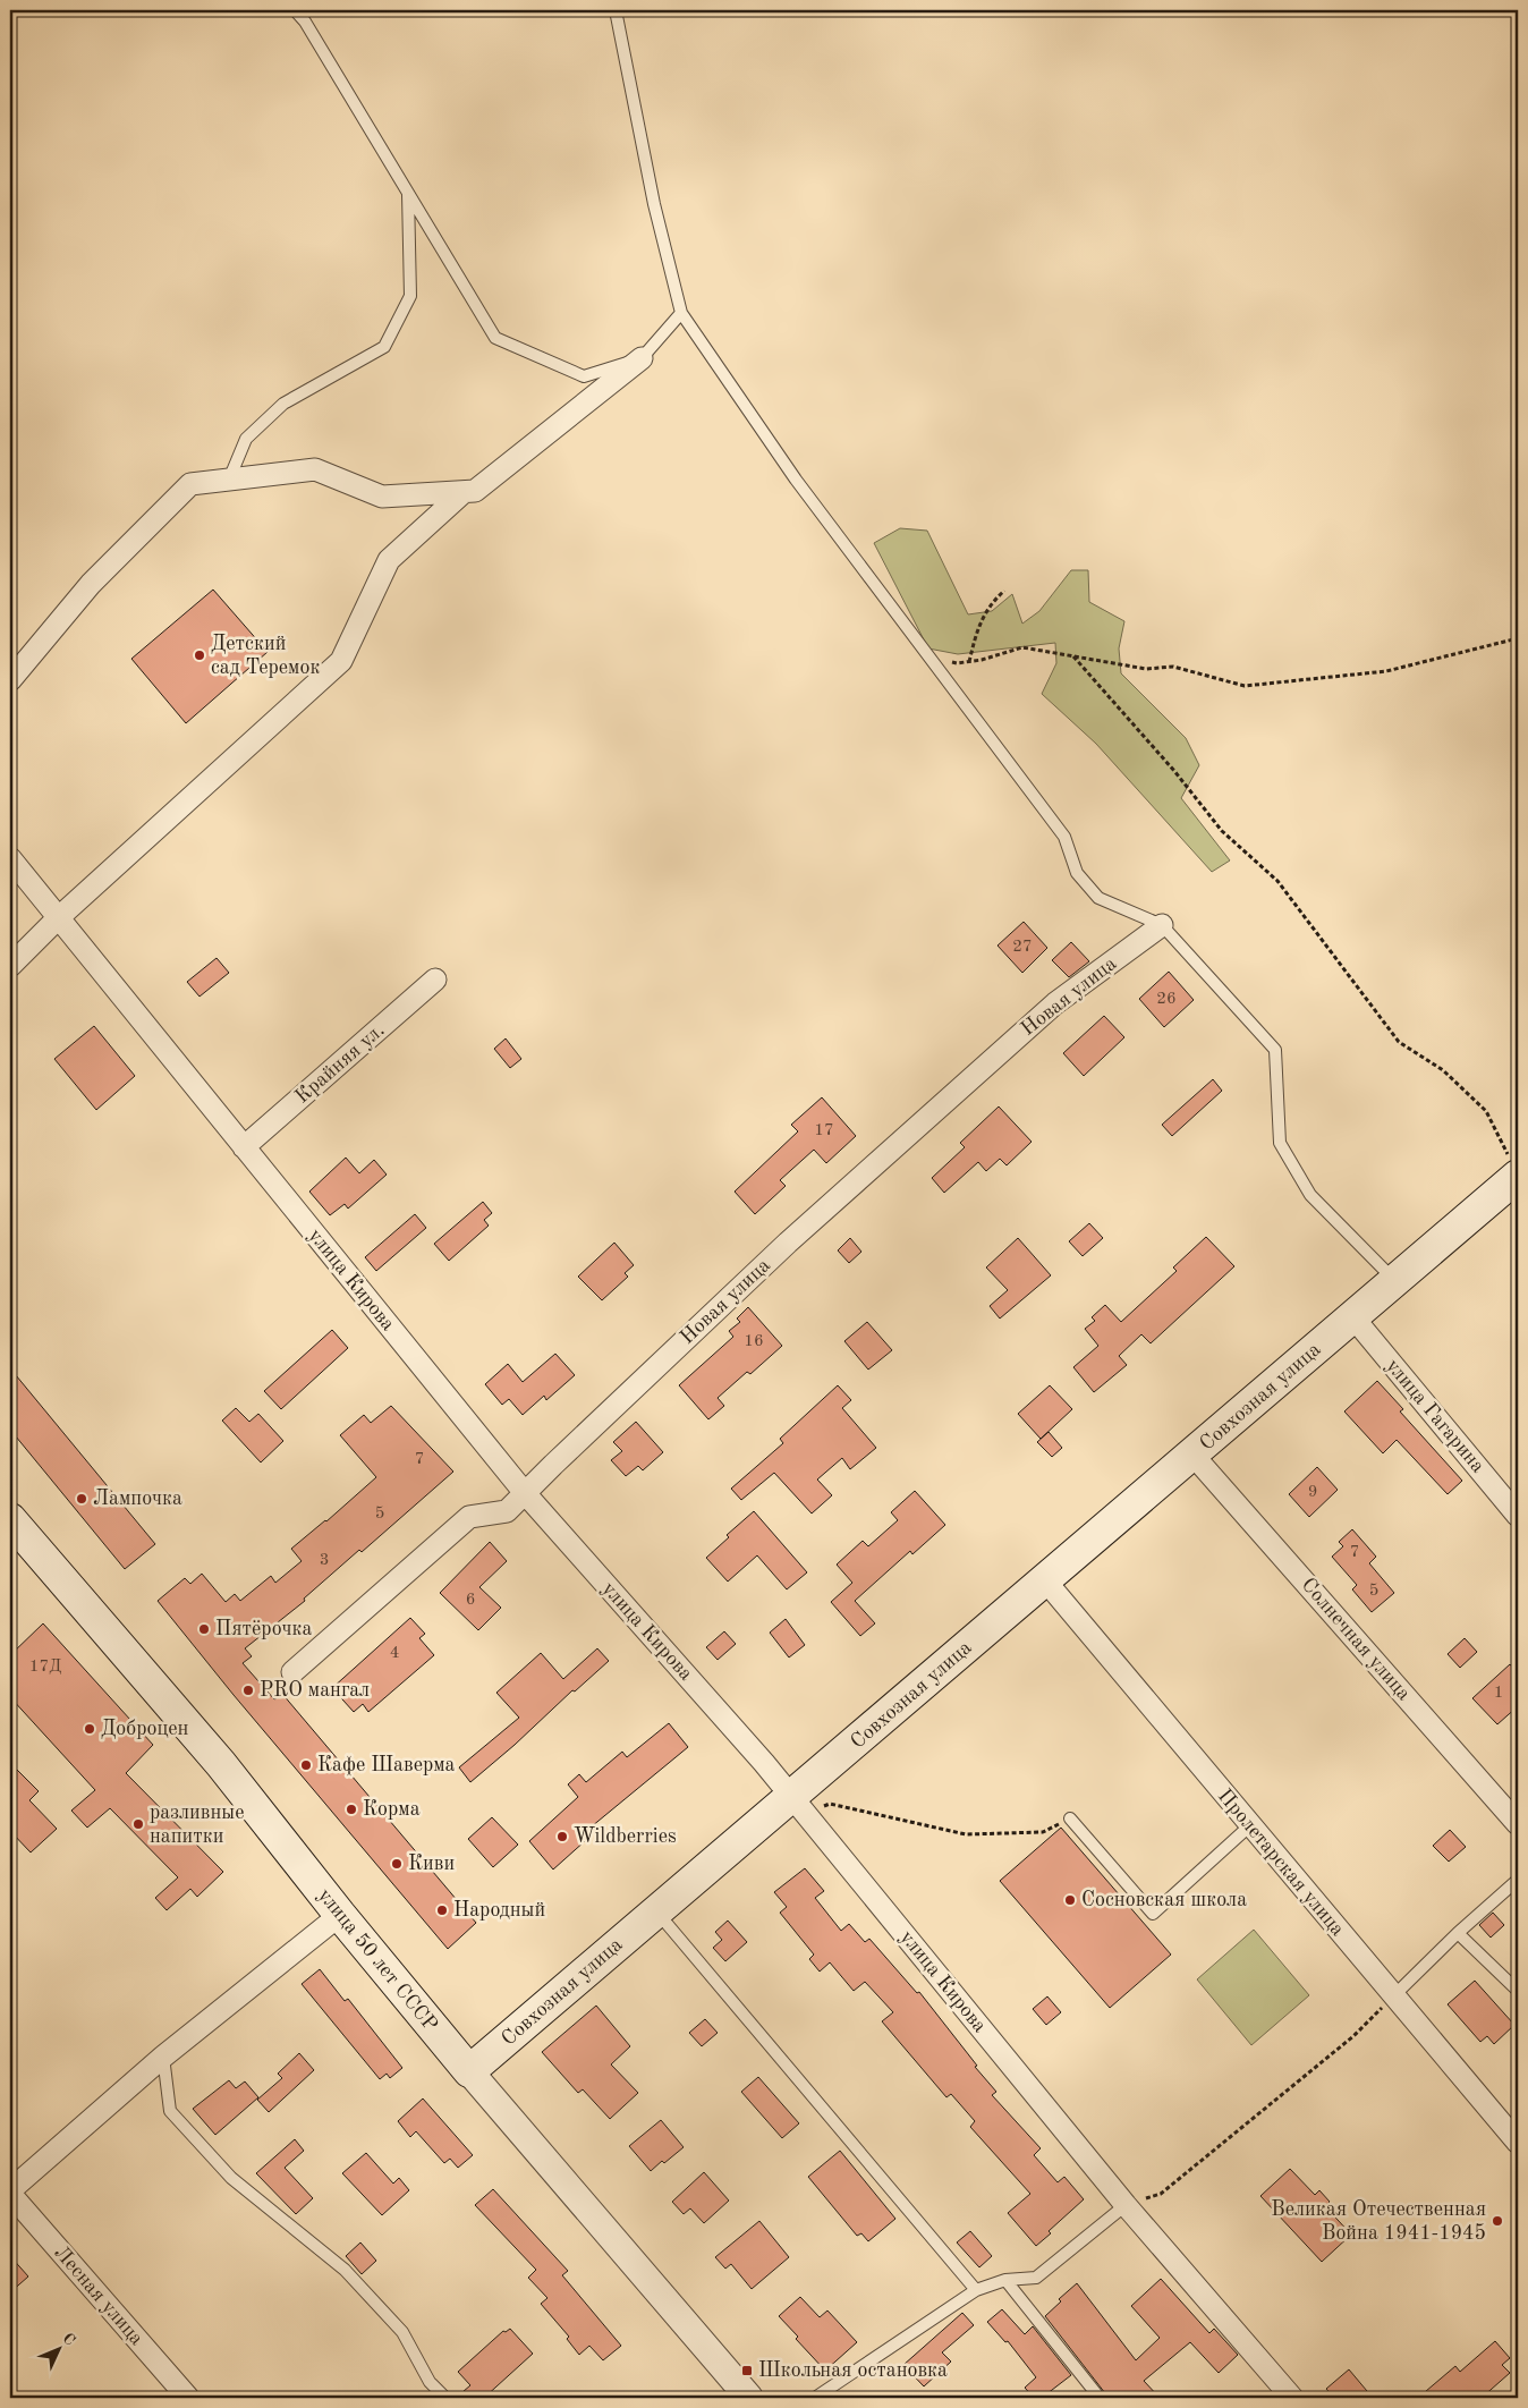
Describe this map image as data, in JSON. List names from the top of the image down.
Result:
{
  "streets": {
    "main road": ["Совхозная улица", "улица 50 лет СССР"],
    "street": [
      "Новая улица",
      "Крайняя ул.",
      "улица Кирова",
      "улица Гагарина",
      "Солнечная улица",
      "Пролетарская улица",
      "Лесная улица"
    ]
  },
  "crossings": [
    ["Новая улица", "улица Кирова"],
    ["Крайняя ул.", "улица Кирова"],
    ["улица Кирова", "Совхозная улица"],
    ["Совхозная улица", "улица Гагарина"],
    ["Совхозная улица", "Солнечная улица"],
    ["Совхозная улица", "Пролетарская улица"],
    ["Совхозная улица", "улица 50 лет СССР"]
  ],
  "places": {
    "other": [
      "Детский сад Теремок",
      "Лампочка",
      "Пятёрочка",
      "PRO мангал",
      "Доброцен",
      "Кафе Шаверма",
      "Корма",
      "разливные напитки",
      "Wildberries",
      "Киви",
      "Сосновская школа",
      "Народный",
      "Великая Отечественная Война 1941-1945"
    ],
    "transit": ["Школьная остановка"]
  },
  "house_numbers": [
    "27",
    "26",
    "17",
    "16",
    "7",
    "9",
    "5",
    "7",
    "3",
    "5",
    "6",
    "4",
    "17Д",
    "1"
  ],
  "north": "top right"
}
